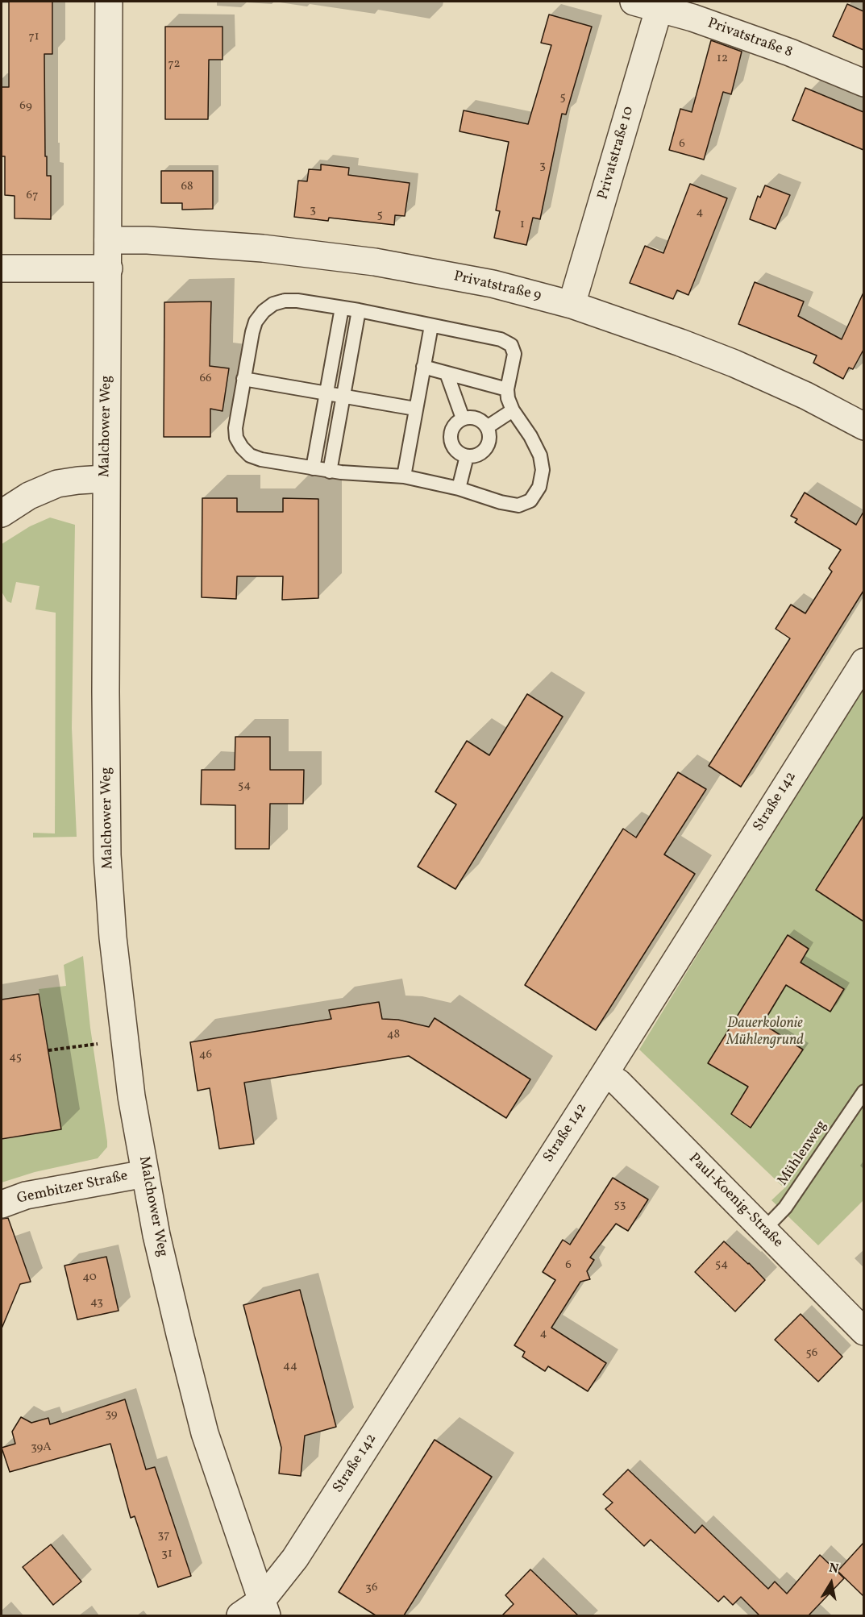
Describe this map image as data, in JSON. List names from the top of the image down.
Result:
{
  "streets": {
    "street": [
      "Privatstraße 8",
      "Privatstraße 10",
      "Privatstraße 9",
      "Malchower Weg",
      "Straße 142",
      "Gembitzer Straße",
      "Paul-Koenig-Straße"
    ],
    "lane": ["Mühlenweg"]
  },
  "crossings": [
    ["Privatstraße 8", "Privatstraße 10"],
    ["Privatstraße 10", "Privatstraße 9"],
    ["Privatstraße 9", "Malchower Weg"],
    ["Malchower Weg", "Straße 142"],
    ["Malchower Weg", "Gembitzer Straße"],
    ["Straße 142", "Paul-Koenig-Straße"],
    ["Mühlenweg", "Paul-Koenig-Straße"]
  ],
  "parks": ["Dauerkolonie Mühlengrund"],
  "house_numbers": [
    "71",
    "12",
    "72",
    "5",
    "69",
    "6",
    "3",
    "68",
    "67",
    "3",
    "4",
    "5",
    "1",
    "66",
    "54",
    "48",
    "46",
    "45",
    "53",
    "54",
    "6",
    "40",
    "43",
    "4",
    "56",
    "44",
    "39",
    "39A",
    "37",
    "31",
    "36"
  ],
  "north": "top"
}
